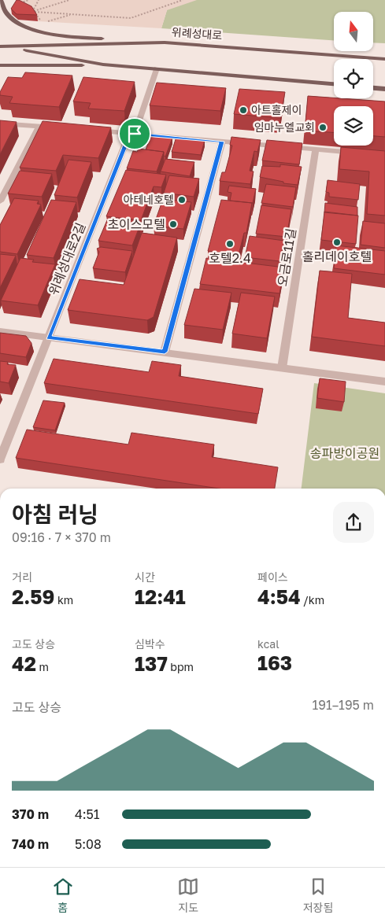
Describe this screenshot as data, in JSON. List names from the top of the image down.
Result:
{
  "streets": {
    "main road": ["위례성대로"],
    "street": ["오금로11길", "위례성대로2길"]
  },
  "crossings": [
    ["위례성대로", "위례성대로2길"]
  ],
  "parks": ["송파방이공원"],
  "places": [
    "아트홀제이",
    "임마누엘교회",
    "아테네호텔",
    "초이스모텔",
    "홀리데이호텔",
    "호텔2.4"
  ],
  "north": "top",
  "page": {
    "heading": ["아침 러닝", "09:16 · 7 × 370 m"],
    "stats": [
      ["거리", "2.59 km"],
      ["시간", "12:41"],
      ["페이스", "4:54 /km"],
      ["고도 상승", "42 m"],
      ["심박수", "137 bpm"],
      ["kcal", "163"]
    ],
    "chart": ["고도 상승", "191–195 m"],
    "list": [
      {
        "name": "370 m",
        "note": "4:51"
      },
      {
        "name": "740 m",
        "note": "5:08"
      }
    ],
    "tabs": ["홈", "지도", "저장됨"]
  }
}
